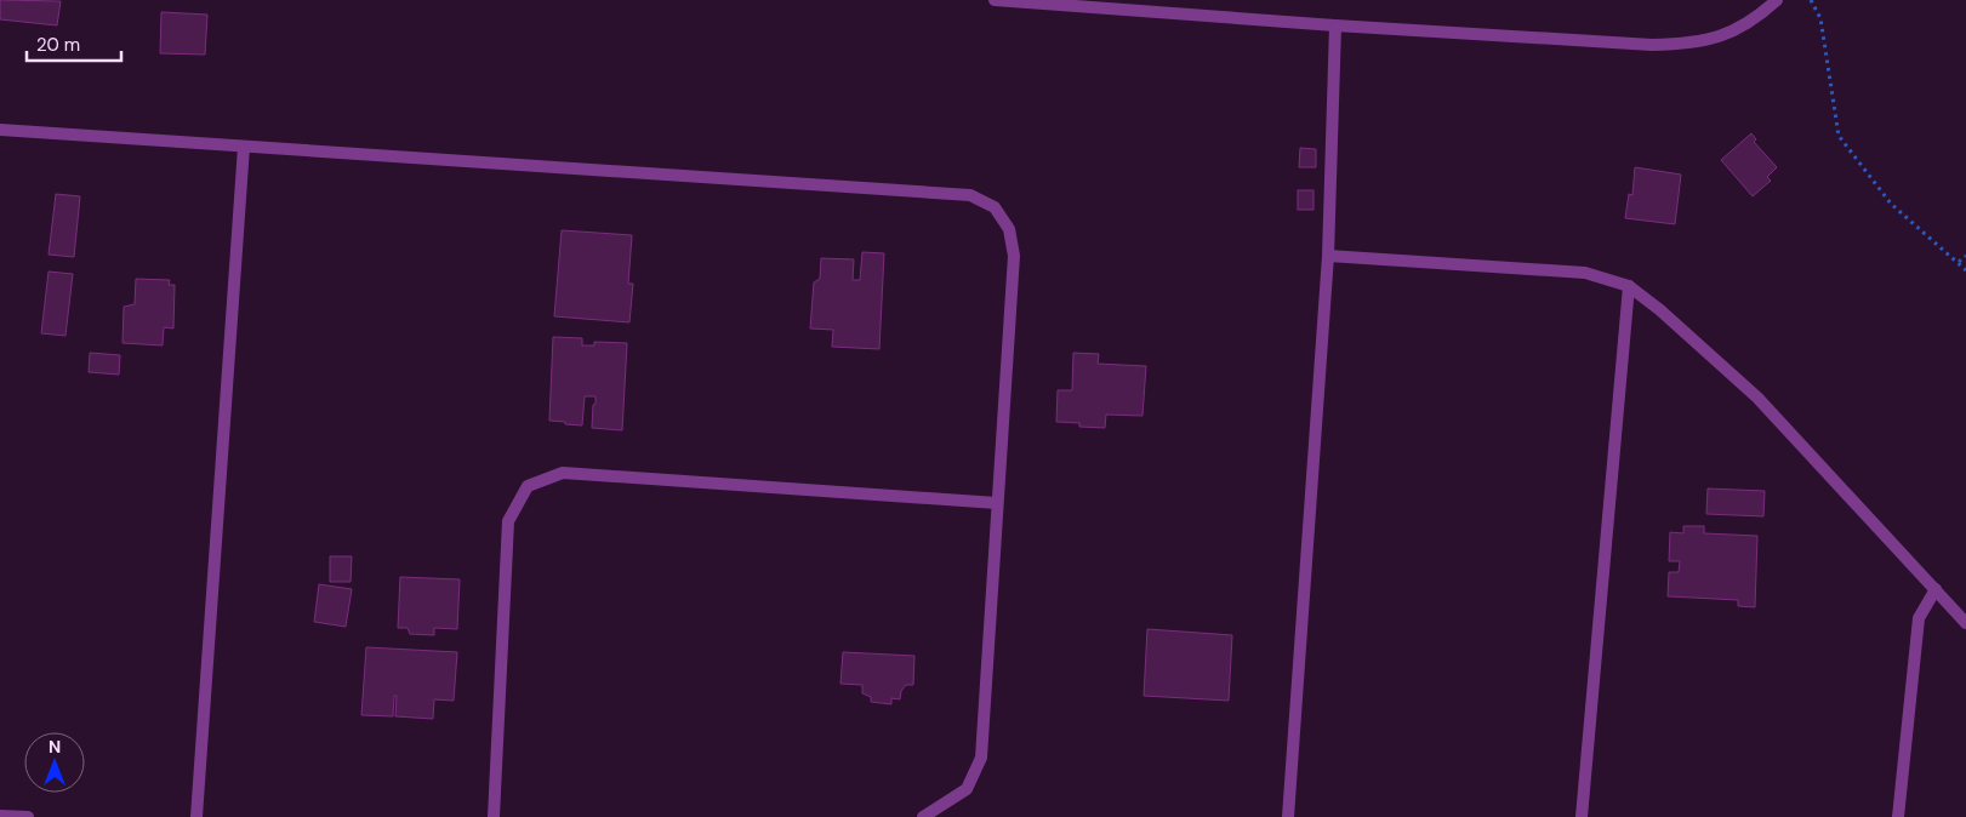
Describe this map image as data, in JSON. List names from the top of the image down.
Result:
{
  "scale_bar": "20 m",
  "north": "top"
}
